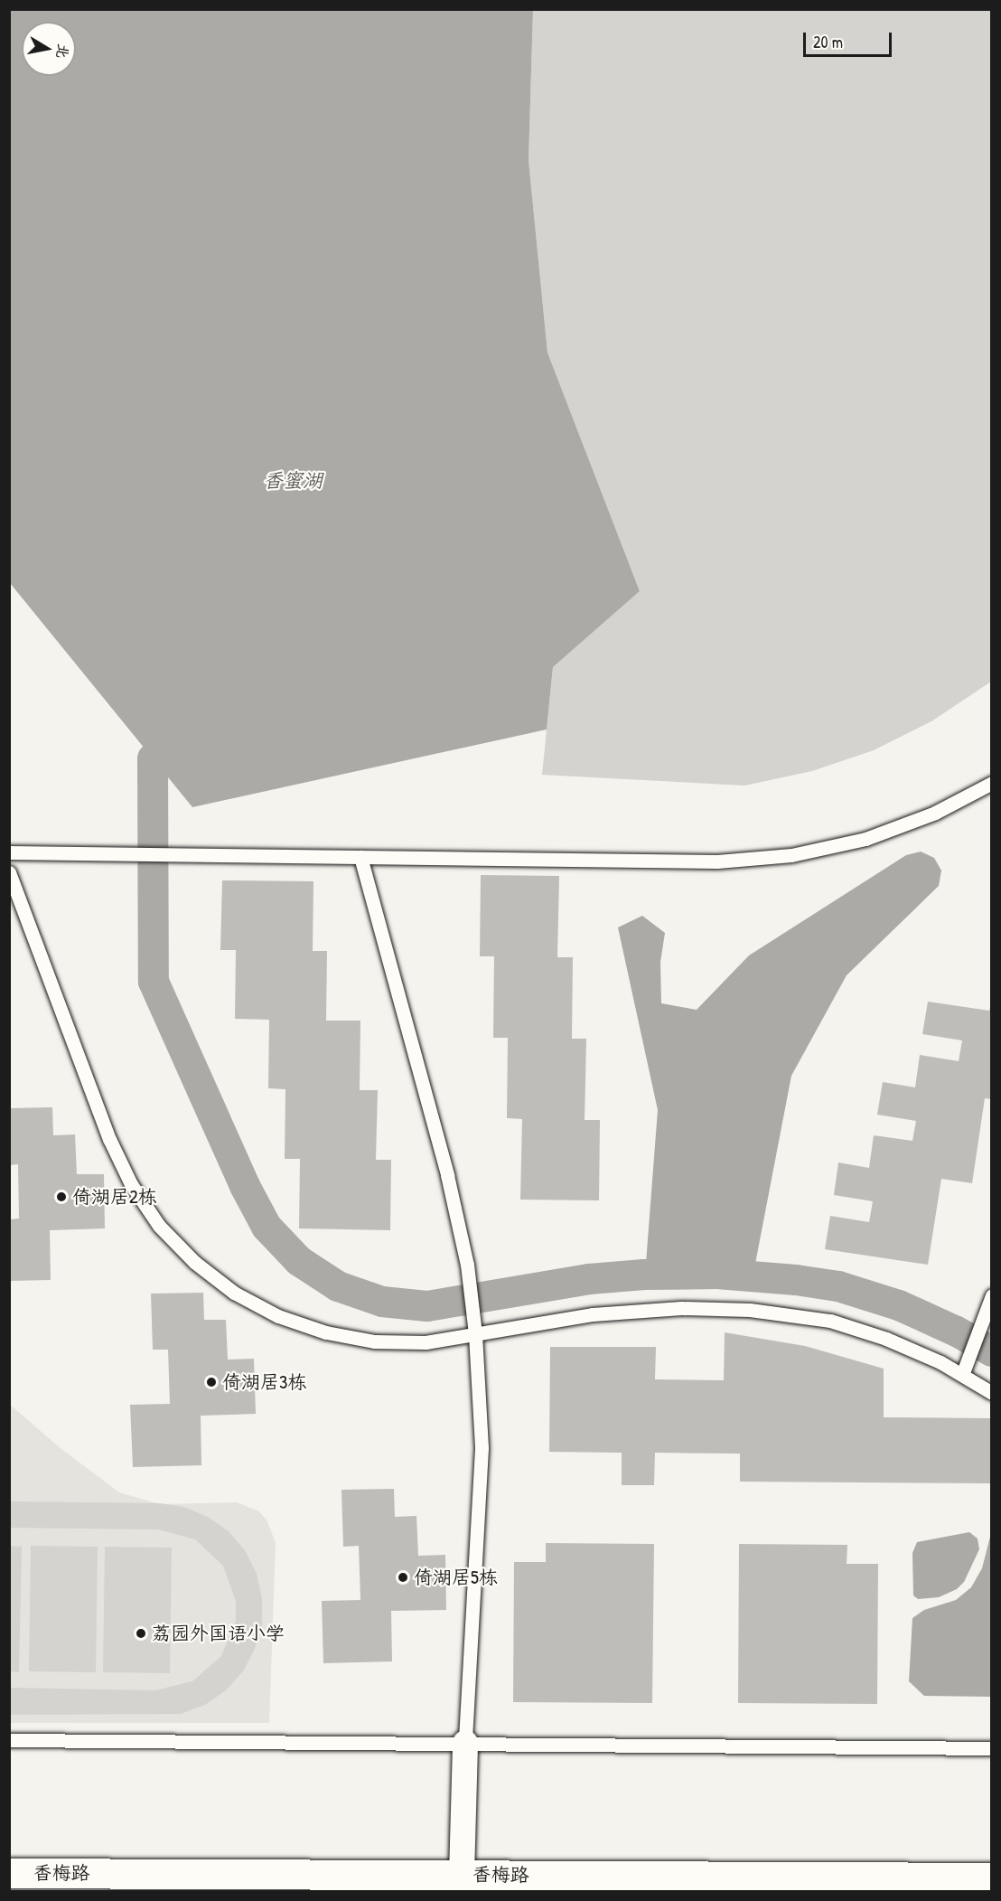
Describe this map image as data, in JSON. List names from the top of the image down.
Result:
{
  "streets": {
    "main road": ["香梅路"]
  },
  "water": ["香蜜湖"],
  "places": [
    "倚湖居2栋",
    "倚湖居3栋",
    "倚湖居5栋",
    "荔园外国语小学"
  ],
  "scale_bar": "20 m",
  "north": "right"
}
